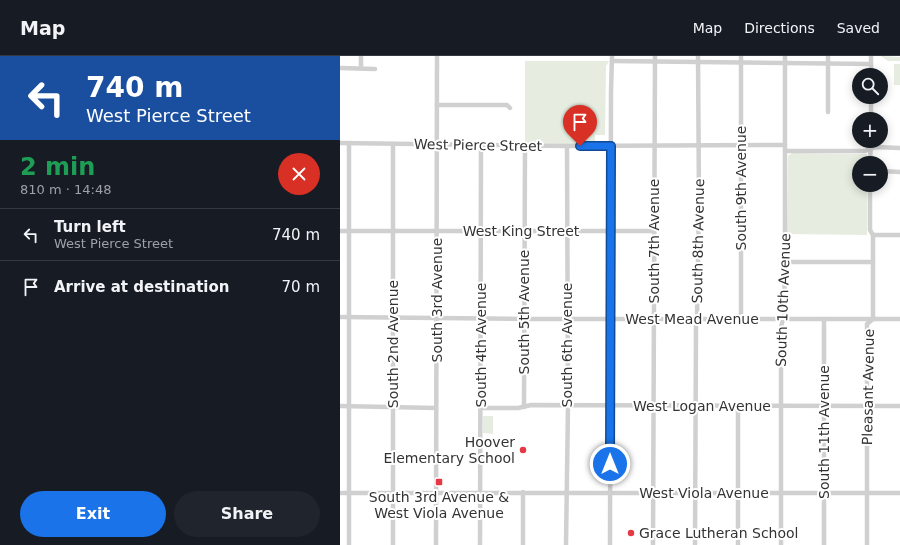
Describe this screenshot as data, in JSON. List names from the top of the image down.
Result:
{
  "streets": {
    "street": [
      "West Pierce Street",
      "South 9th Avenue",
      "West King Street",
      "South 7th Avenue",
      "South 8th Avenue",
      "South 3rd Avenue",
      "South 10th Avenue",
      "South 5th Avenue",
      "West Mead Avenue",
      "South 2nd Avenue",
      "South 4th Avenue",
      "South 6th Avenue",
      "Pleasant Avenue",
      "West Logan Avenue",
      "South 11th Avenue",
      "West Viola Avenue"
    ]
  },
  "crossings": [
    ["West Pierce Street", "South 9th Avenue"],
    ["West Pierce Street", "South 7th Avenue"],
    ["West Pierce Street", "South 8th Avenue"],
    ["West Pierce Street", "South 3rd Avenue"],
    ["West Pierce Street", "South 10th Avenue"],
    ["West Pierce Street", "South 5th Avenue"],
    ["West Pierce Street", "South 2nd Avenue"],
    ["West Pierce Street", "South 4th Avenue"],
    ["West Pierce Street", "South 6th Avenue"],
    ["South 9th Avenue", "West Mead Avenue"],
    ["West King Street", "South 7th Avenue"],
    ["West King Street", "South 3rd Avenue"],
    ["West King Street", "South 5th Avenue"],
    ["West King Street", "South 2nd Avenue"],
    ["West King Street", "South 4th Avenue"],
    ["West King Street", "South 6th Avenue"],
    ["South 7th Avenue", "West Mead Avenue"],
    ["South 7th Avenue", "West Logan Avenue"],
    ["South 7th Avenue", "West Viola Avenue"],
    ["South 8th Avenue", "West Mead Avenue"],
    ["South 8th Avenue", "West Logan Avenue"],
    ["South 8th Avenue", "West Viola Avenue"],
    ["South 3rd Avenue", "West Mead Avenue"],
    ["South 3rd Avenue", "West Viola Avenue"],
    ["South 10th Avenue", "West Mead Avenue"],
    ["South 10th Avenue", "West Logan Avenue"],
    ["South 10th Avenue", "West Viola Avenue"],
    ["South 5th Avenue", "West Mead Avenue"],
    ["South 5th Avenue", "West Logan Avenue"],
    ["West Mead Avenue", "South 2nd Avenue"],
    ["West Mead Avenue", "South 4th Avenue"],
    ["West Mead Avenue", "South 6th Avenue"],
    ["West Mead Avenue", "Pleasant Avenue"],
    ["West Mead Avenue", "South 11th Avenue"],
    ["South 2nd Avenue", "West Viola Avenue"],
    ["South 4th Avenue", "West Logan Avenue"],
    ["South 4th Avenue", "West Viola Avenue"],
    ["South 6th Avenue", "West Logan Avenue"],
    ["South 6th Avenue", "West Viola Avenue"],
    ["Pleasant Avenue", "West Logan Avenue"],
    ["Pleasant Avenue", "West Viola Avenue"],
    ["West Logan Avenue", "South 11th Avenue"],
    ["South 11th Avenue", "West Viola Avenue"]
  ],
  "places": {
    "other": ["Hoover Elementary School", "Grace Lutheran School"],
    "transit": ["South 3rd Avenue & West Viola Avenue"]
  },
  "page": {
    "header": "Map",
    "nav": ["Map", "Directions", "Saved"],
    "turn": ["740 m", "West Pierce Street"],
    "map_buttons": ["+", "−"],
    "heading": ["2 min", "810 m · 14:48"],
    "list": [
      {
        "name": "Turn left",
        "note": "West Pierce Street",
        "value": "740 m"
      },
      {
        "name": "Arrive at destination",
        "value": "70 m"
      }
    ],
    "buttons": ["Exit", "Share"]
  }
}
